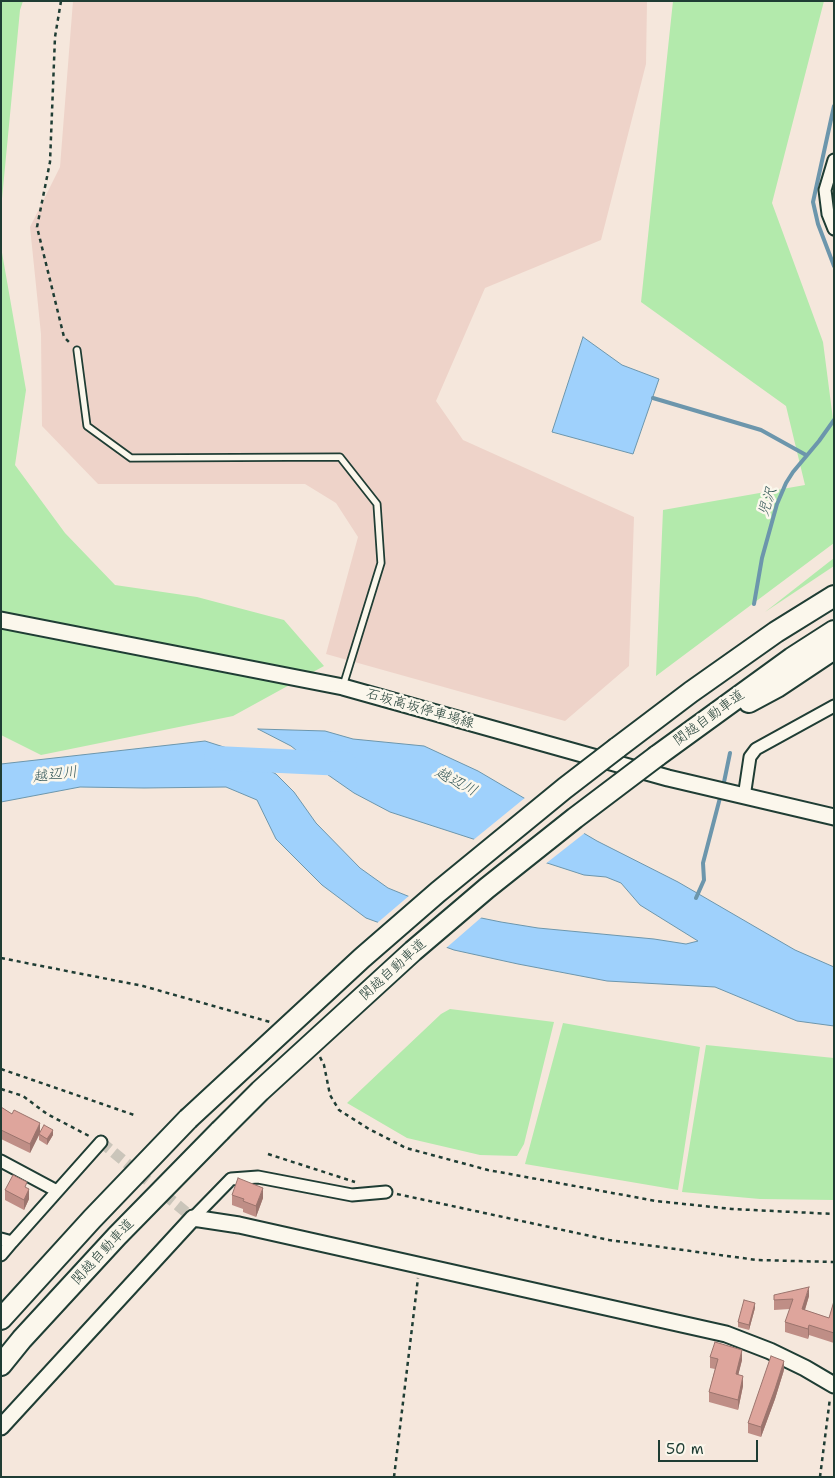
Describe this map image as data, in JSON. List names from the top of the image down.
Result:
{
  "streets": {
    "highway": ["関越自動車道"],
    "street": ["石坂高坂停車場線"]
  },
  "water": ["児沢", "越辺川"],
  "scale_bar": "50 m"
}
